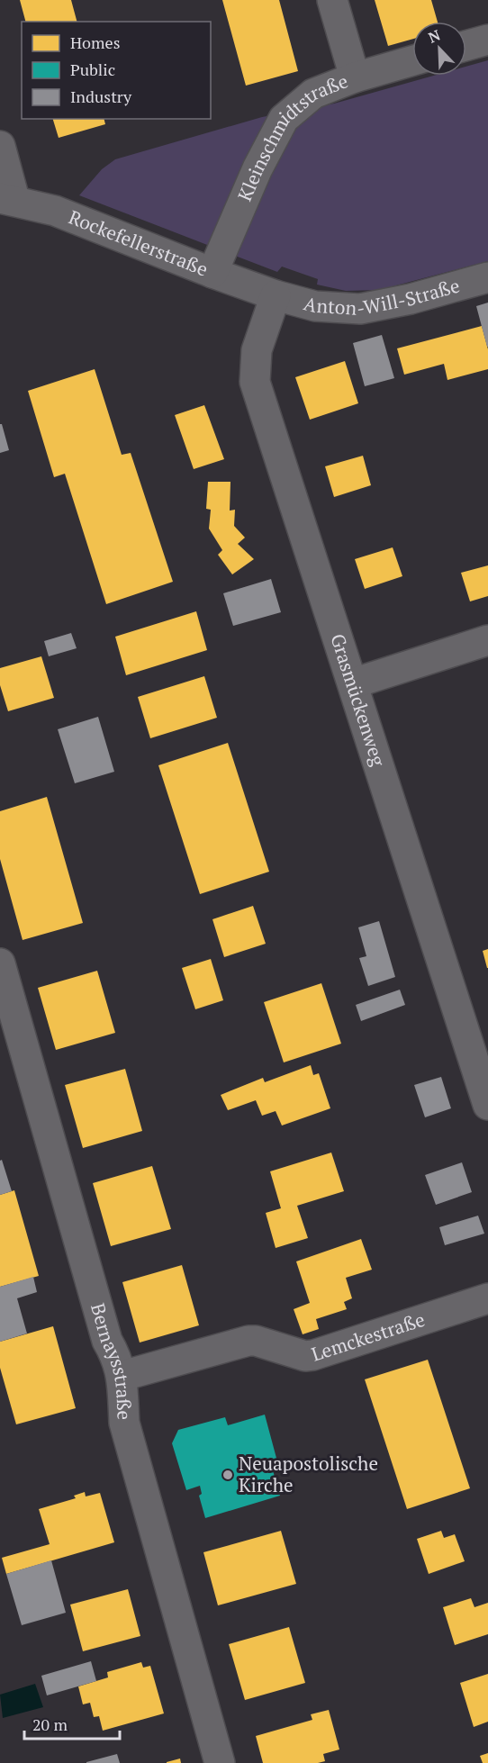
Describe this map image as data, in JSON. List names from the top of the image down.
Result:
{
  "streets": {
    "street": [
      "Kleinschmidtstraße",
      "Rockefellerstraße",
      "Anton-Will-Straße",
      "Grasmückenweg",
      "Lemckestraße",
      "Bernaysstraße"
    ]
  },
  "crossings": [
    ["Kleinschmidtstraße", "Rockefellerstraße"],
    ["Rockefellerstraße", "Anton-Will-Straße"],
    ["Rockefellerstraße", "Grasmückenweg"],
    ["Anton-Will-Straße", "Grasmückenweg"],
    ["Lemckestraße", "Bernaysstraße"]
  ],
  "places": ["Neuapostolische Kirche"],
  "legend": ["Homes", "Public", "Industry"],
  "scale_bar": "20 m",
  "north": "top left"
}
